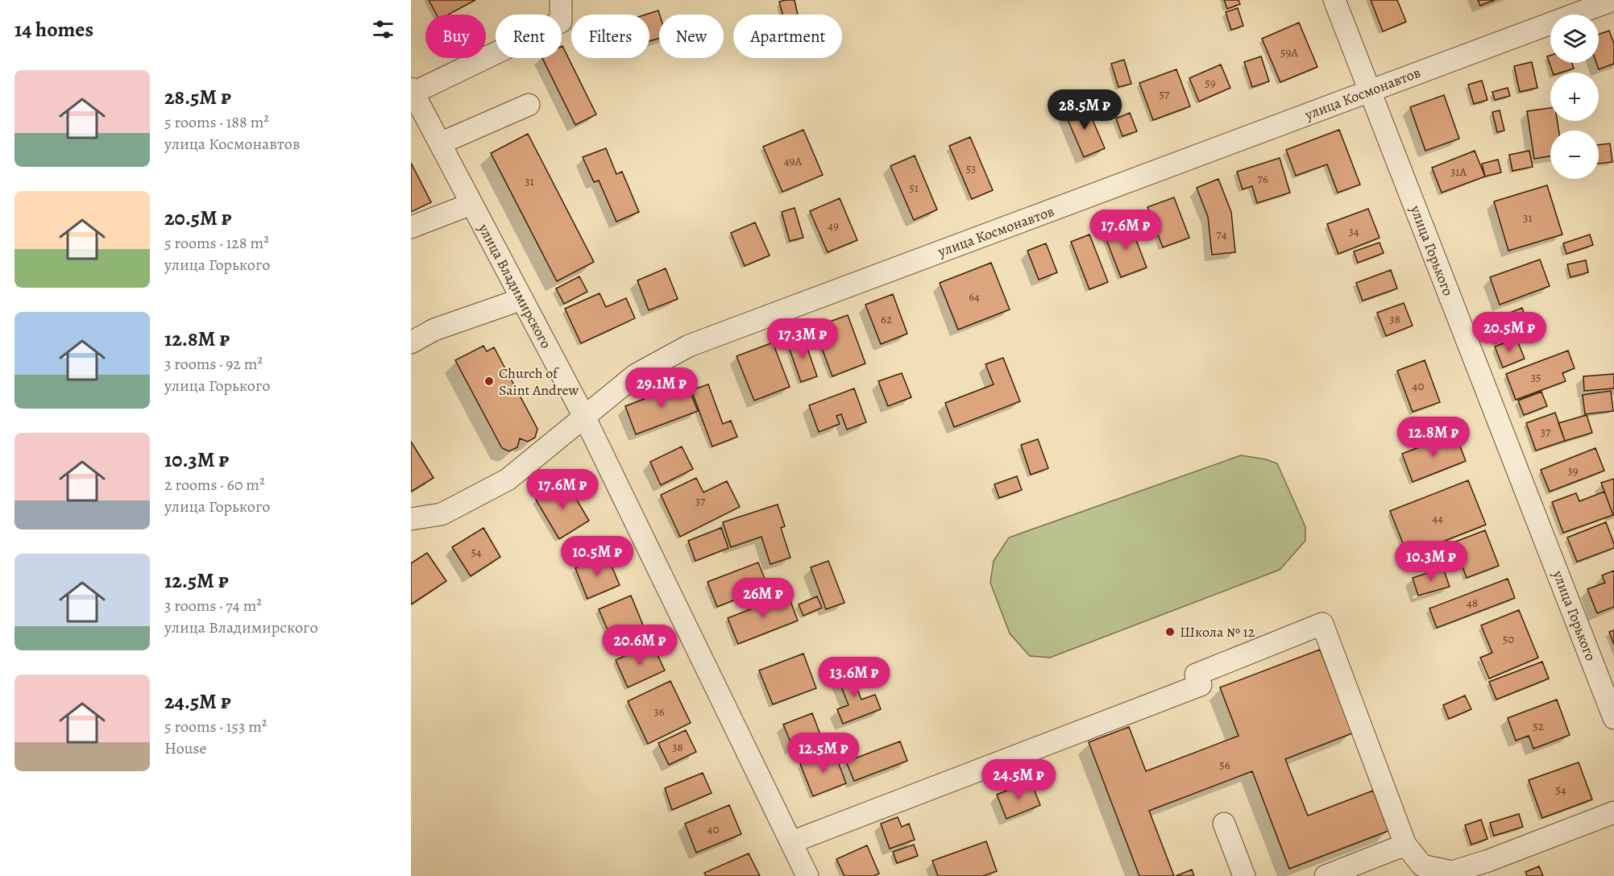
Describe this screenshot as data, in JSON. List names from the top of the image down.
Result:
{
  "streets": {
    "street": ["улица Космонавтов", "улица Горького", "улица Владимирского"]
  },
  "crossings": [
    ["улица Космонавтов", "улица Горького"],
    ["улица Космонавтов", "улица Владимирского"]
  ],
  "places": ["Church of Saint Andrew", "Школа № 12"],
  "house_numbers": [
    "59А",
    "59",
    "57",
    "49А",
    "53",
    "31А",
    "76",
    "31",
    "51",
    "31",
    "49",
    "34",
    "74",
    "64",
    "62",
    "38",
    "35",
    "40",
    "37",
    "39",
    "37",
    "44",
    "54",
    "48",
    "50",
    "36",
    "52",
    "38",
    "56",
    "54",
    "40"
  ],
  "page": {
    "heading": "14 homes",
    "map_buttons": ["+", "−"],
    "chip": [
      "Buy",
      "Rent",
      "Filters",
      "New",
      "Apartment"
    ],
    "list": [
      {
        "name": "28.5M ₽",
        "note": "5 rooms · 188 m² · улица Космонавтов"
      },
      {
        "name": "20.5M ₽",
        "note": "5 rooms · 128 m² · улица Горького"
      },
      {
        "name": "12.8M ₽",
        "note": "3 rooms · 92 m² · улица Горького"
      },
      {
        "name": "10.3M ₽",
        "note": "2 rooms · 60 m² · улица Горького"
      },
      {
        "name": "12.5M ₽",
        "note": "3 rooms · 74 m² · улица Владимирского"
      },
      {
        "name": "24.5M ₽",
        "note": "5 rooms · 153 m² · House"
      }
    ],
    "price": [
      "28.5M ₽",
      "17.6M ₽",
      "20.5M ₽",
      "17.3M ₽",
      "29.1M ₽",
      "12.8M ₽",
      "17.6M ₽",
      "10.5M ₽",
      "10.3M ₽",
      "26M ₽",
      "20.6M ₽",
      "13.6M ₽",
      "12.5M ₽",
      "24.5M ₽"
    ]
  }
}
